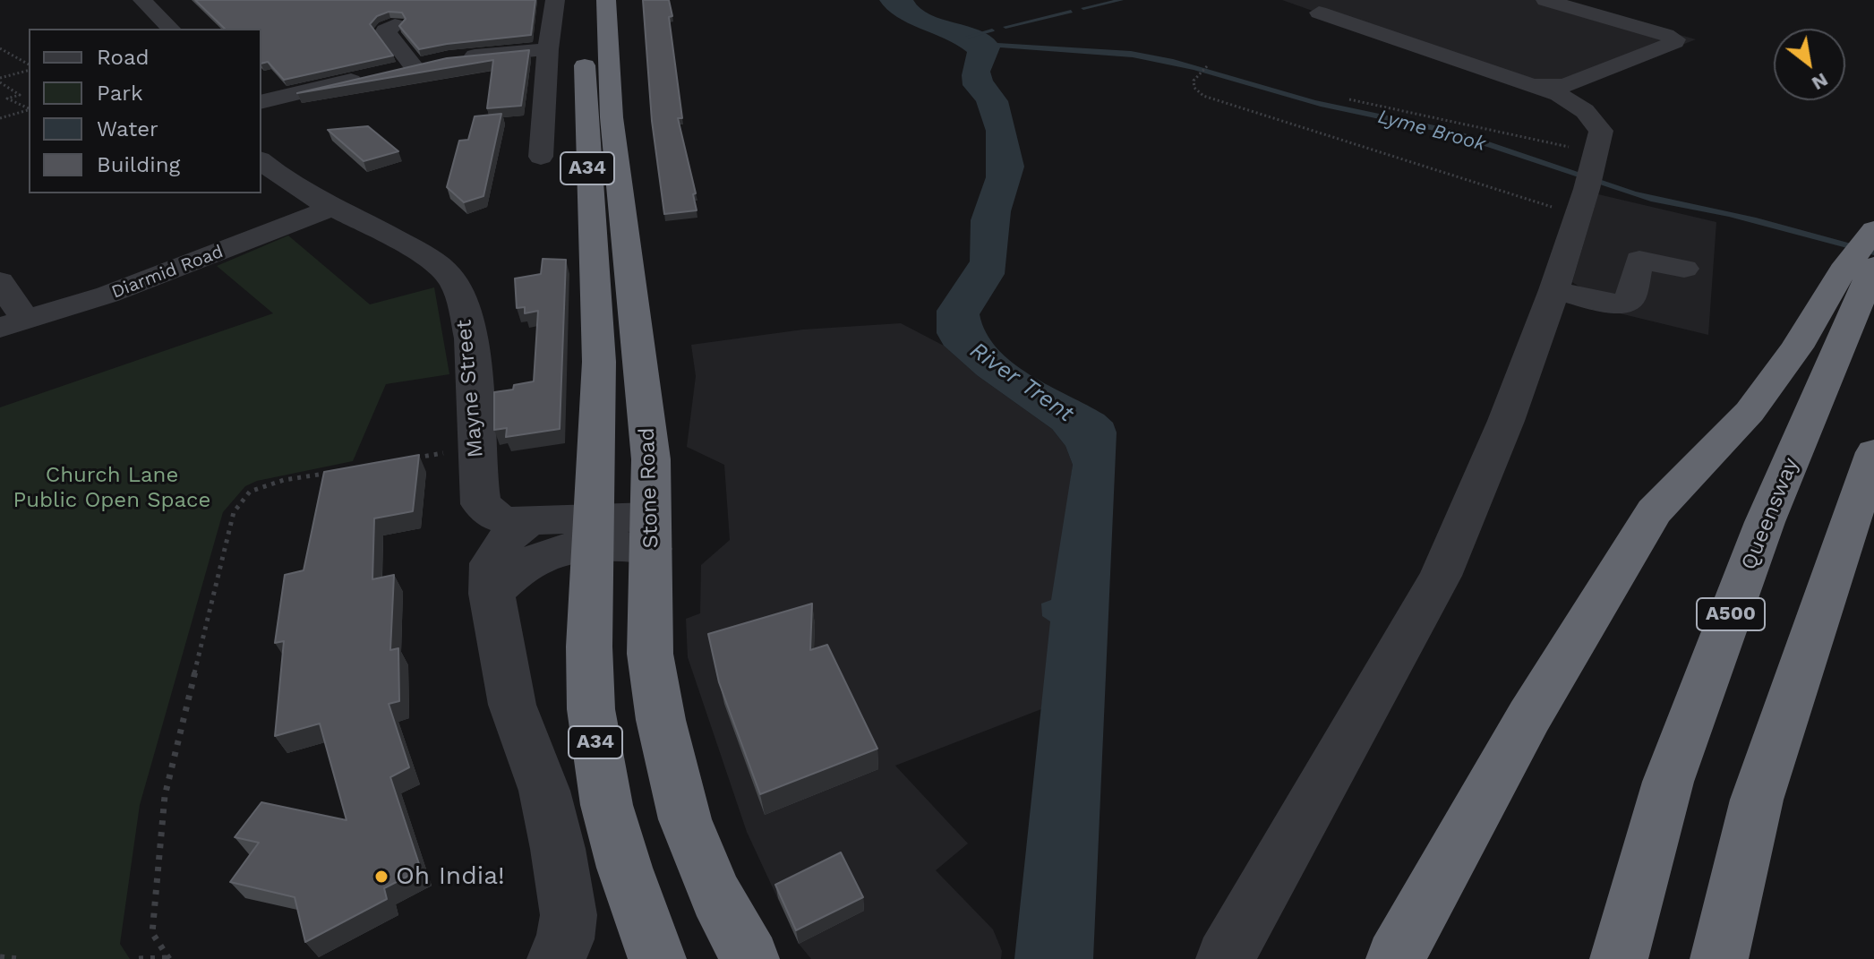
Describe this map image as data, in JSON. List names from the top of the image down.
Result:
{
  "streets": {
    "highway": [
      "A34",
      "Stone Road",
      "Queensway",
      "A500"
    ],
    "street": ["Diarmid Road", "Mayne Street"]
  },
  "crossings": [
    ["A34", "Mayne Street"],
    ["Diarmid Road", "Mayne Street"]
  ],
  "water": ["Lyme Brook", "River Trent"],
  "parks": ["Church Lane Public Open Space"],
  "places": ["Oh India!"],
  "legend": [
    "Road",
    "Park",
    "Water",
    "Building"
  ],
  "north": "bottom right"
}
